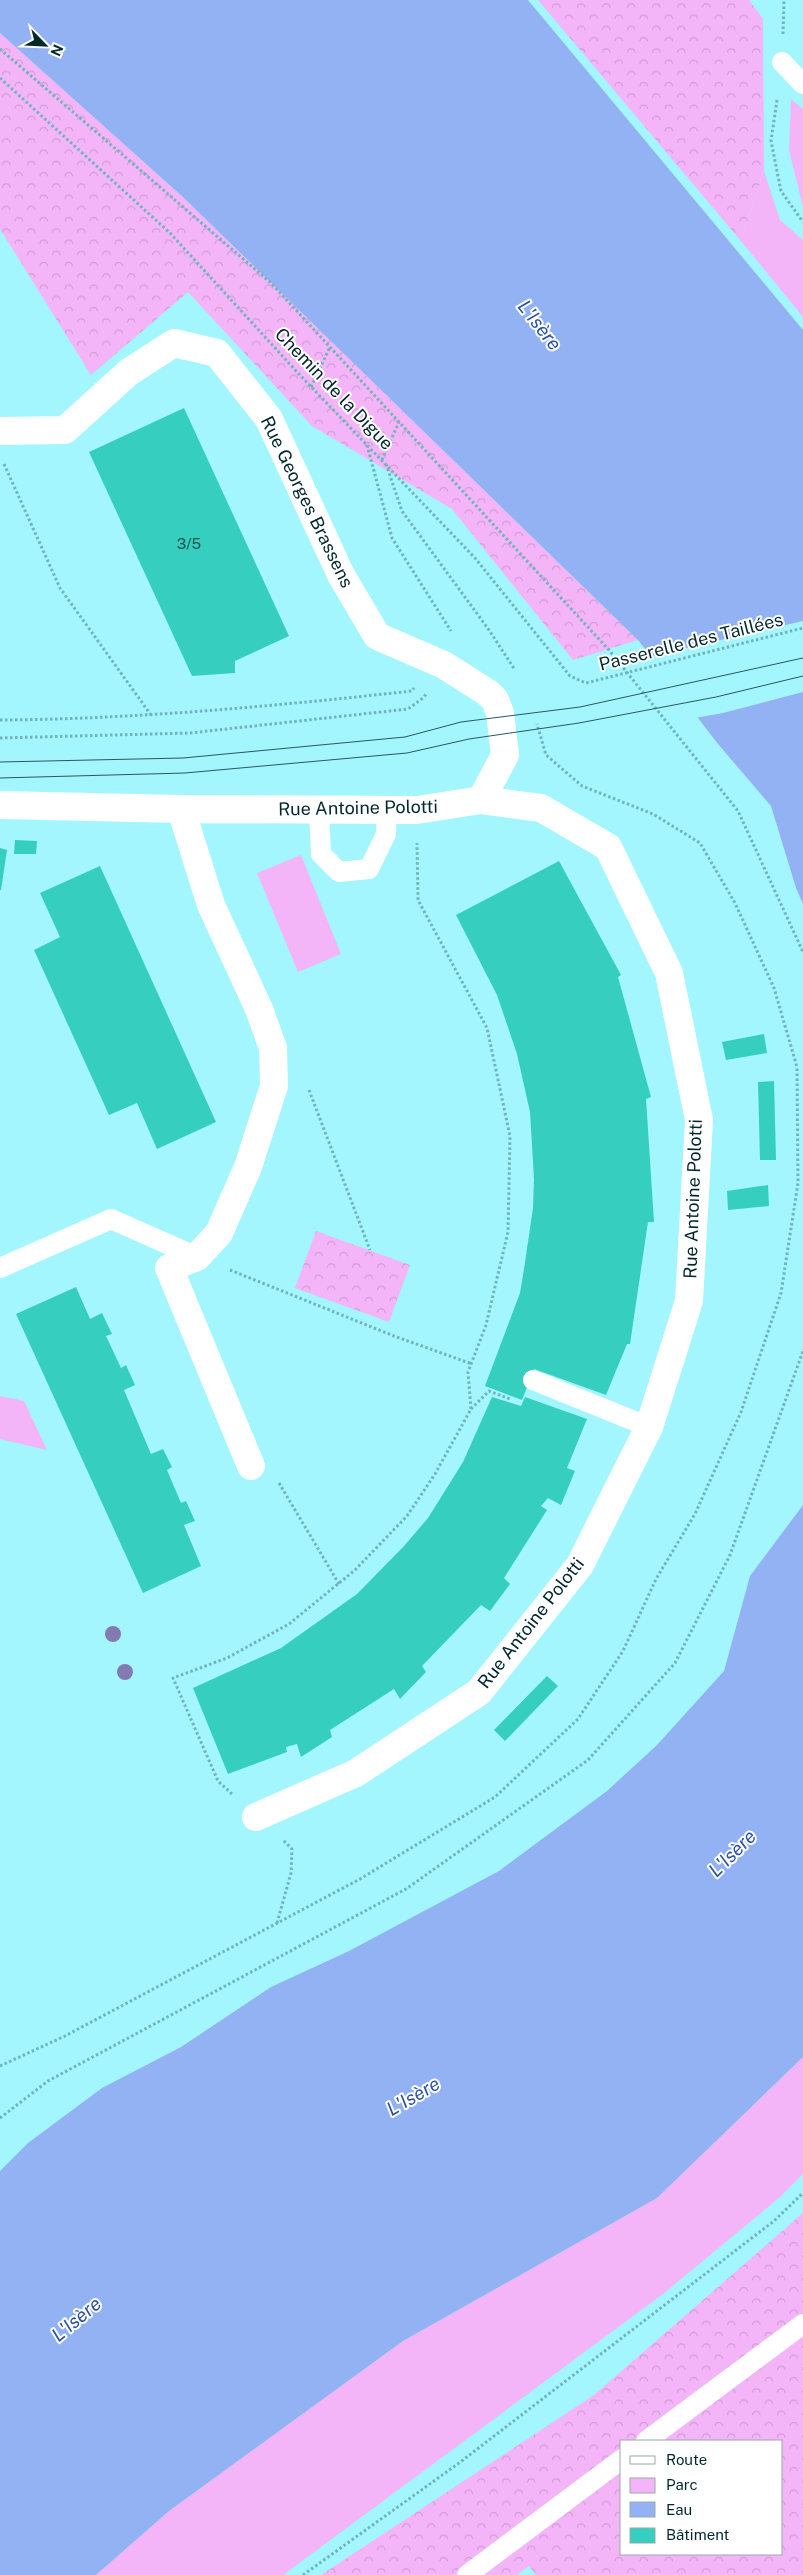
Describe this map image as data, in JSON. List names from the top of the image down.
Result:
{
  "streets": {
    "street": ["Rue Georges Brassens", "Rue Antoine Polotti"],
    "path": ["Chemin de la Digue", "Passerelle des Taillées"]
  },
  "crossings": [
    ["Chemin de la Digue", "Passerelle des Taillées"],
    ["Rue Georges Brassens", "Rue Antoine Polotti"]
  ],
  "water": ["L'Isère"],
  "house_numbers": ["3/5"],
  "legend": [
    "Route",
    "Parc",
    "Eau",
    "Bâtiment"
  ],
  "north": "bottom right"
}
